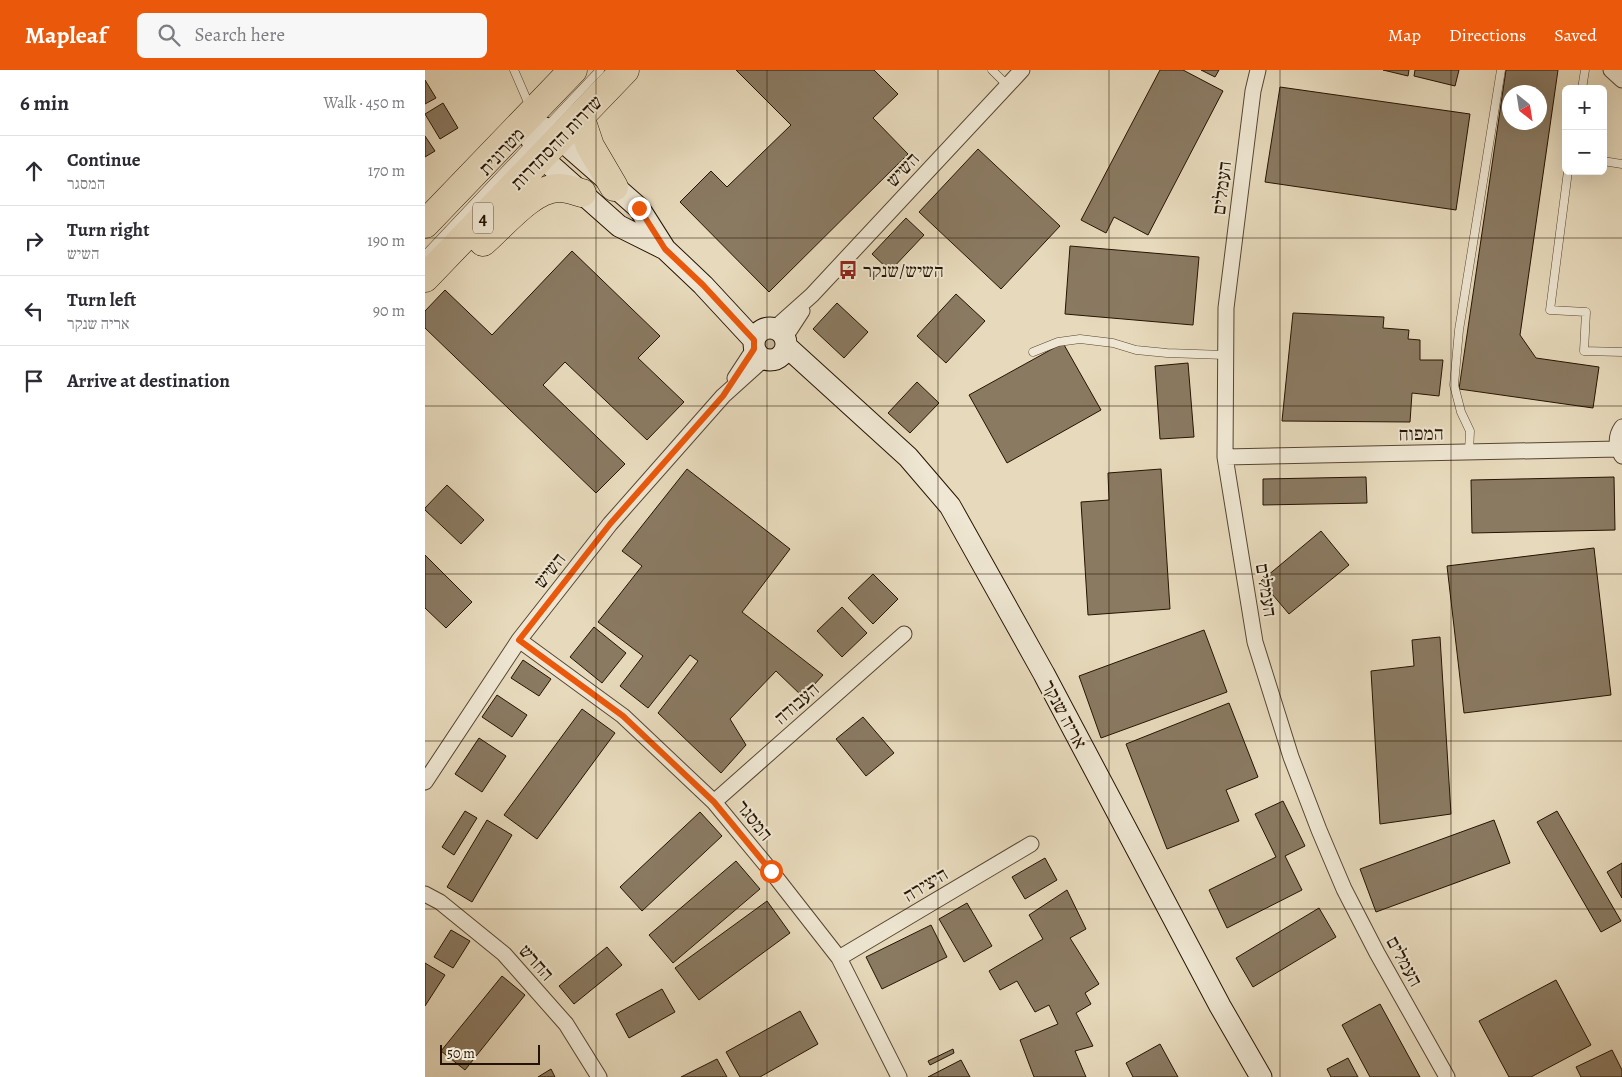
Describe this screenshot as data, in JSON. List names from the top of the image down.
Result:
{
  "streets": {
    "highway": ["שדרות ההסתדרות", "4"],
    "street": [
      "השיש",
      "העמלים",
      "המפוח",
      "העבודה",
      "אריה שנקר",
      "המסגר",
      "היצירה",
      "החרש"
    ],
    "lane": ["מטרונית"]
  },
  "crossings": [
    ["שדרות ההסתדרות", "מטרונית"],
    ["שדרות ההסתדרות", "אריה שנקר"],
    ["מטרונית", "אריה שנקר"],
    ["השיש", "אריה שנקר"],
    ["השיש", "המסגר"],
    ["העמלים", "המפוח"],
    ["העבודה", "המסגר"],
    ["המסגר", "היצירה"]
  ],
  "places": {
    "bus stop": ["השיש/שנקר"]
  },
  "scale_bar": "50 m",
  "north": "bottom right",
  "page": {
    "header": "Mapleaf",
    "search": "Search here",
    "nav": ["Map", "Directions", "Saved"],
    "heading": ["6 min", "Walk · 450 m"],
    "map_buttons": ["+", "−"],
    "list": [
      ["Continue", "המסגר", "170 m"],
      ["Turn right", "השיש", "190 m"],
      ["Turn left", "אריה שנקר", "90 m"],
      "Arrive at destination"
    ],
    "scale": "50 m"
  }
}
